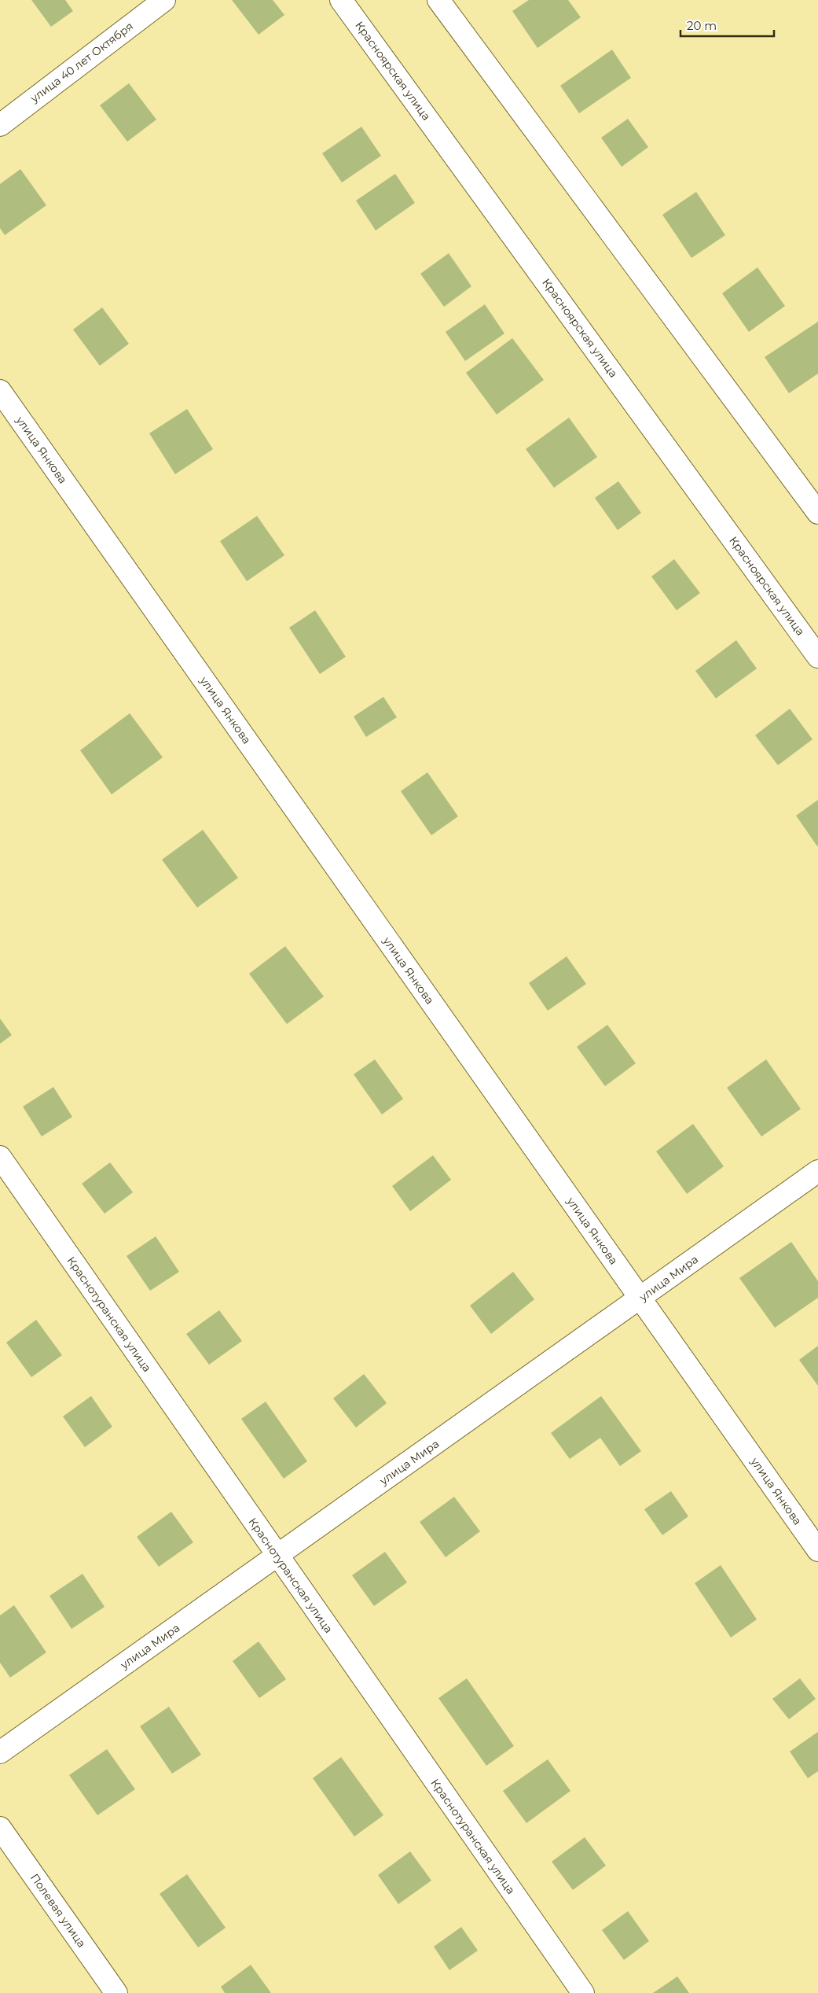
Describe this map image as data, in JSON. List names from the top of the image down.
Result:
{
  "streets": {
    "street": [
      "улица 40 лет Октября",
      "Красноярская улица",
      "улица Янкова",
      "улица Мира",
      "Краснотуранская улица",
      "Полевая улица"
    ]
  },
  "crossings": [
    ["улица Янкова", "улица Мира"],
    ["улица Мира", "Краснотуранская улица"]
  ],
  "scale_bar": "20 m"
}
